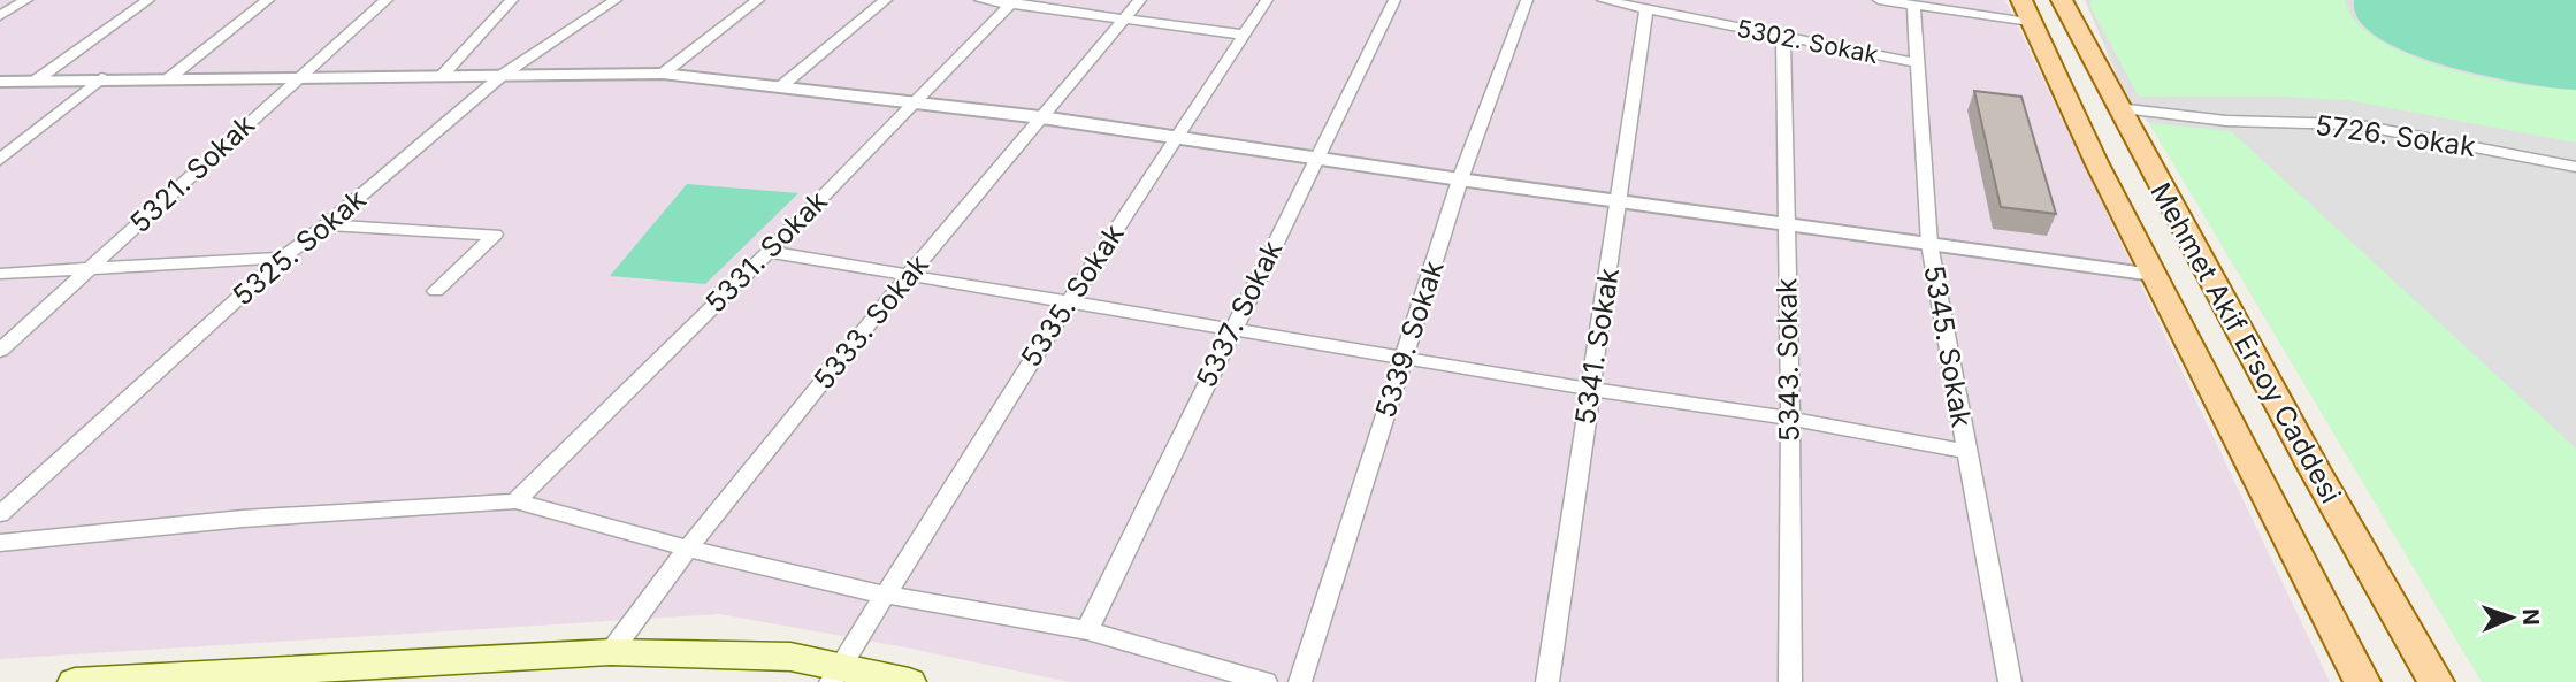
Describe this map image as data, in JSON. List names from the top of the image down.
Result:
{
  "streets": {
    "main road": ["Mehmet Akif Ersoy Caddesi"],
    "street": [
      "5302. Sokak",
      "5726. Sokak",
      "5321. Sokak",
      "5325. Sokak",
      "5331. Sokak",
      "5335. Sokak",
      "5337. Sokak",
      "5333. Sokak",
      "5339. Sokak",
      "5341. Sokak",
      "5345. Sokak",
      "5343. Sokak"
    ]
  },
  "crossings": [
    ["5302. Sokak", "5341. Sokak"],
    ["5302. Sokak", "5345. Sokak"],
    ["5302. Sokak", "5343. Sokak"],
    ["5726. Sokak", "Mehmet Akif Ersoy Caddesi"]
  ],
  "north": "right"
}
